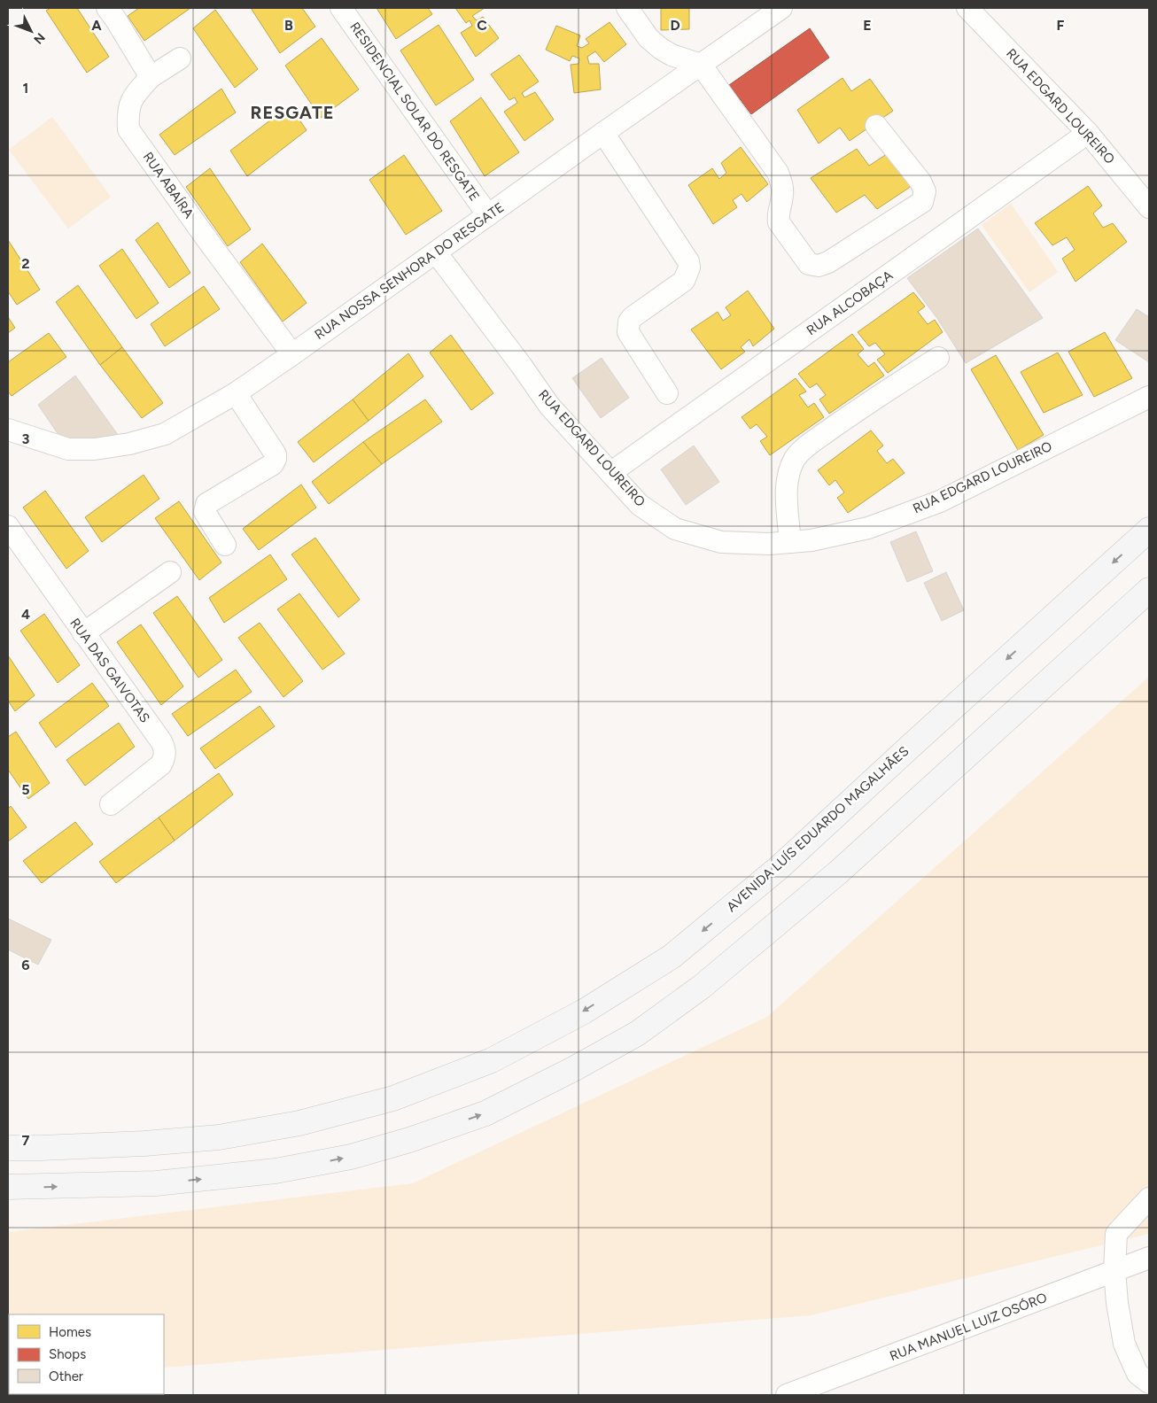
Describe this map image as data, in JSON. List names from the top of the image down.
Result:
{
  "streets": {
    "main road": ["AVENIDA LUÍS EDUARDO MAGALHÃES"],
    "street": [
      "RUA EDGARD LOUREIRO",
      "RESIDENCIAL SOLAR DO RESGATE",
      "RUA ABAÍRA",
      "RUA NOSSA SENHORA DO RESGATE",
      "RUA ALCOBAÇA",
      "RUA DAS GAIVOTAS",
      "RUA MANUEL LUIZ OSÓRO"
    ]
  },
  "crossings": [
    ["RUA EDGARD LOUREIRO", "RUA NOSSA SENHORA DO RESGATE"],
    ["RUA EDGARD LOUREIRO", "RUA ALCOBAÇA"],
    ["RESIDENCIAL SOLAR DO RESGATE", "RUA NOSSA SENHORA DO RESGATE"],
    ["RUA ABAÍRA", "RUA NOSSA SENHORA DO RESGATE"]
  ],
  "districts": ["RESGATE"],
  "legend": ["Homes", "Shops", "Other"],
  "north": "bottom right",
  "grid": {
    "columns": [
      "A",
      "B",
      "C",
      "D",
      "E",
      "F"
    ],
    "rows": [
      "1",
      "2",
      "3",
      "4",
      "5",
      "6",
      "7"
    ]
  }
}
